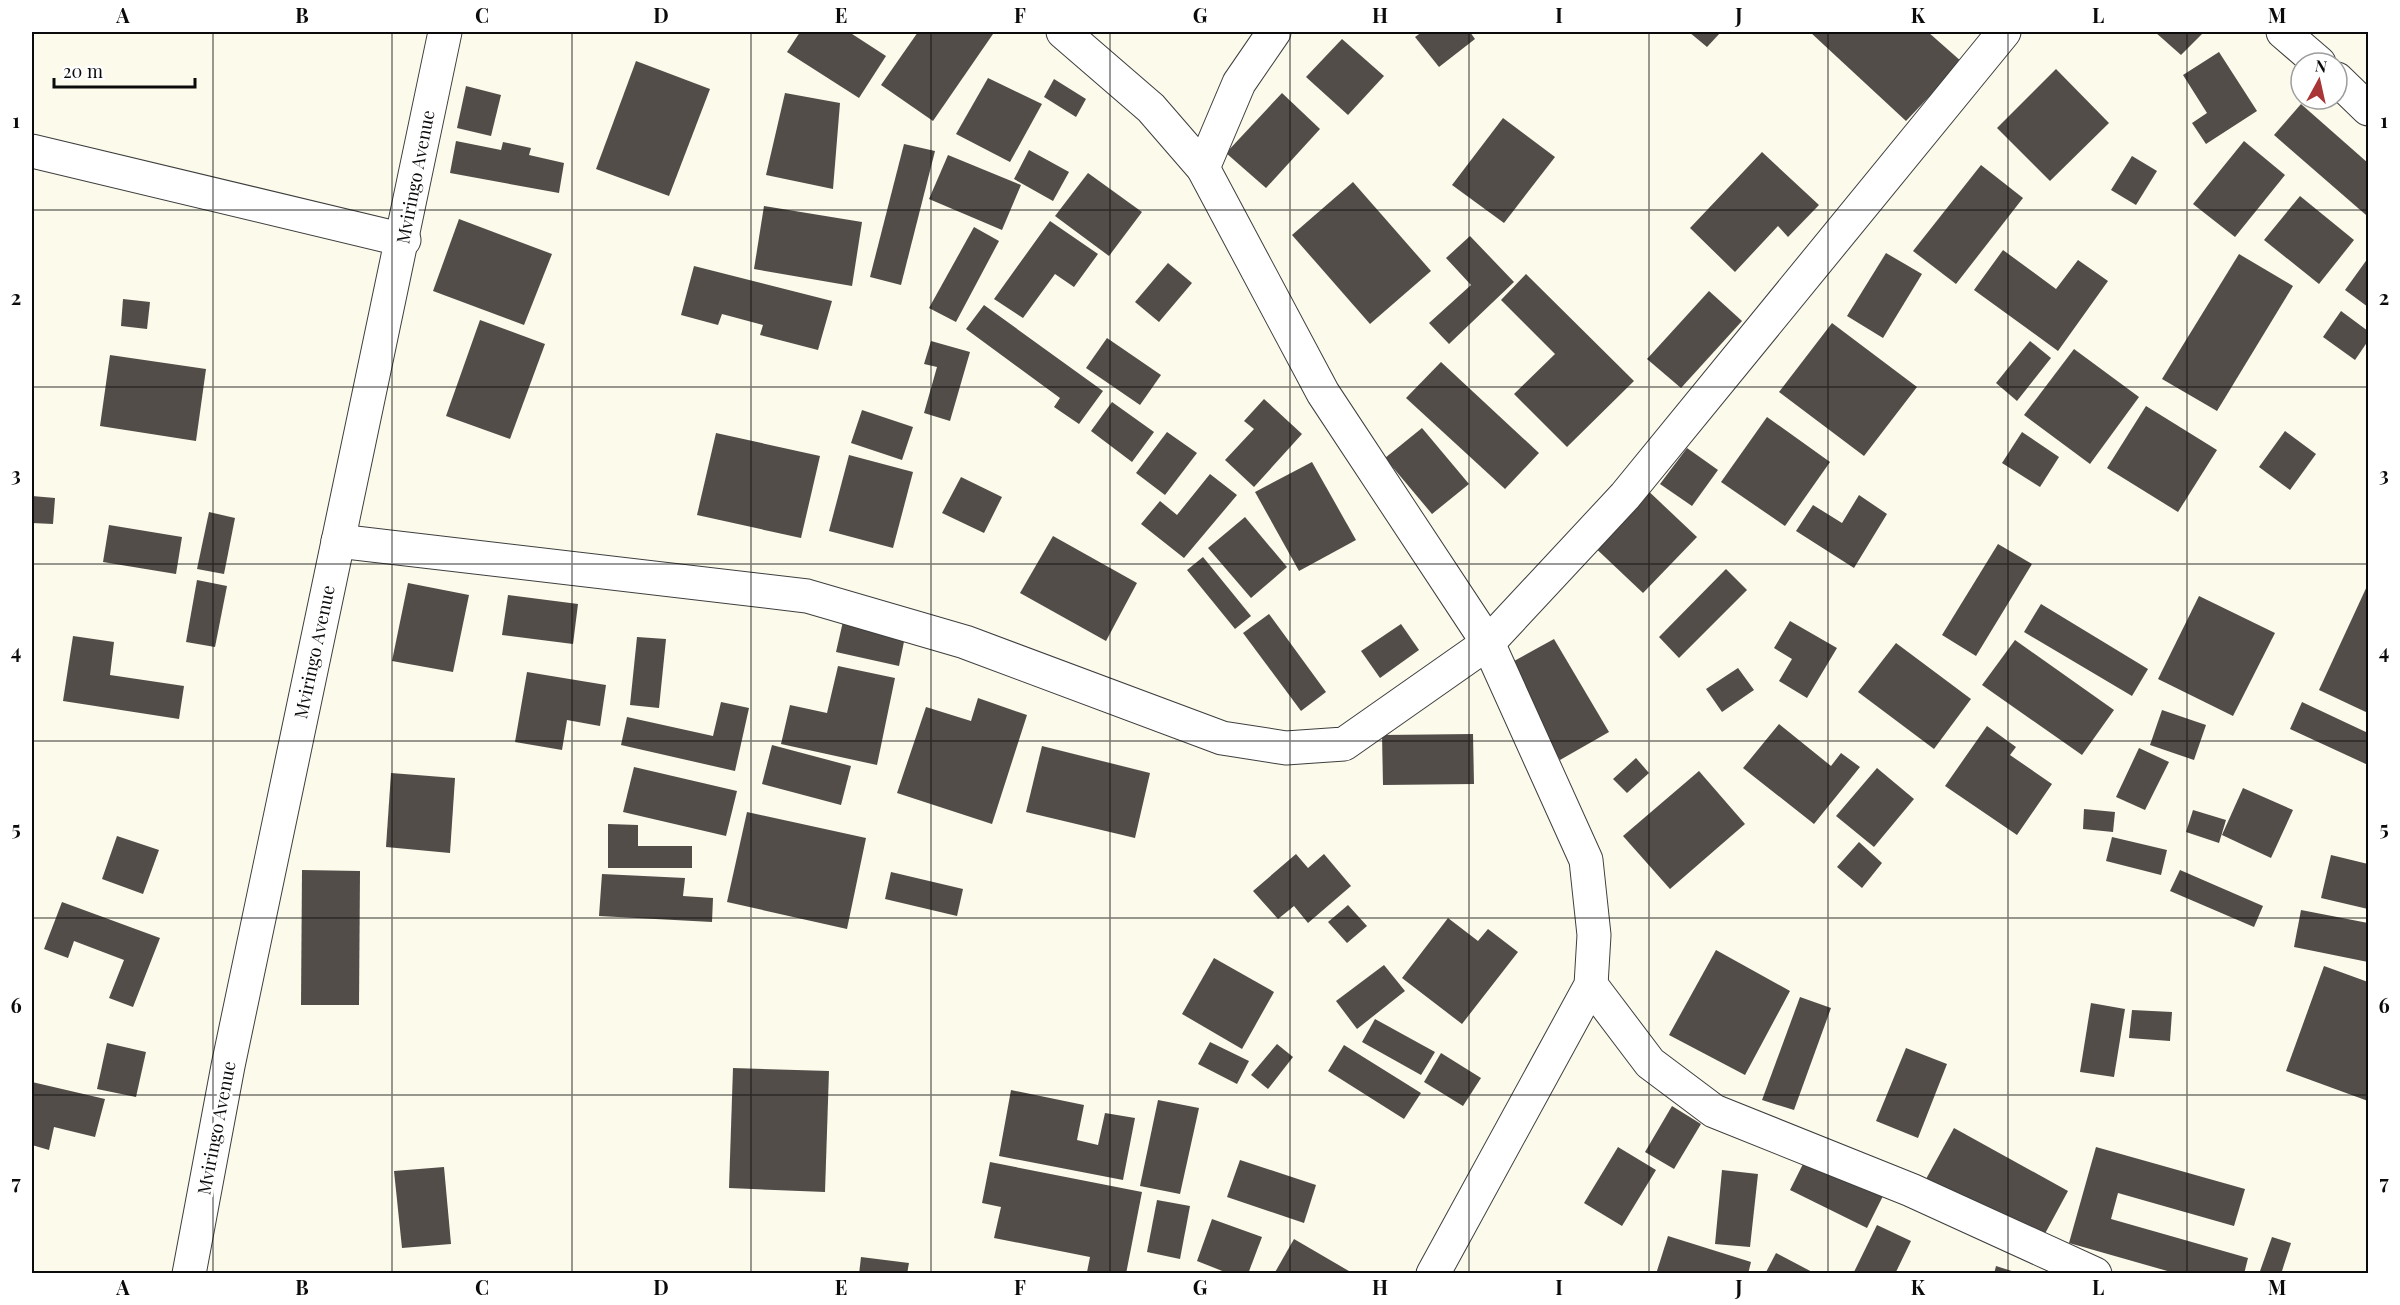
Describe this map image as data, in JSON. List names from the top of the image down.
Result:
{
  "streets": {
    "street": ["Mviringo Avenue"]
  },
  "scale_bar": "20 m",
  "north": "top",
  "grid": {
    "columns": [
      "A",
      "B",
      "C",
      "D",
      "E",
      "F",
      "G",
      "H",
      "I",
      "J",
      "K",
      "L",
      "M"
    ],
    "rows": [
      "1",
      "2",
      "3",
      "4",
      "5",
      "6",
      "7"
    ]
  }
}
